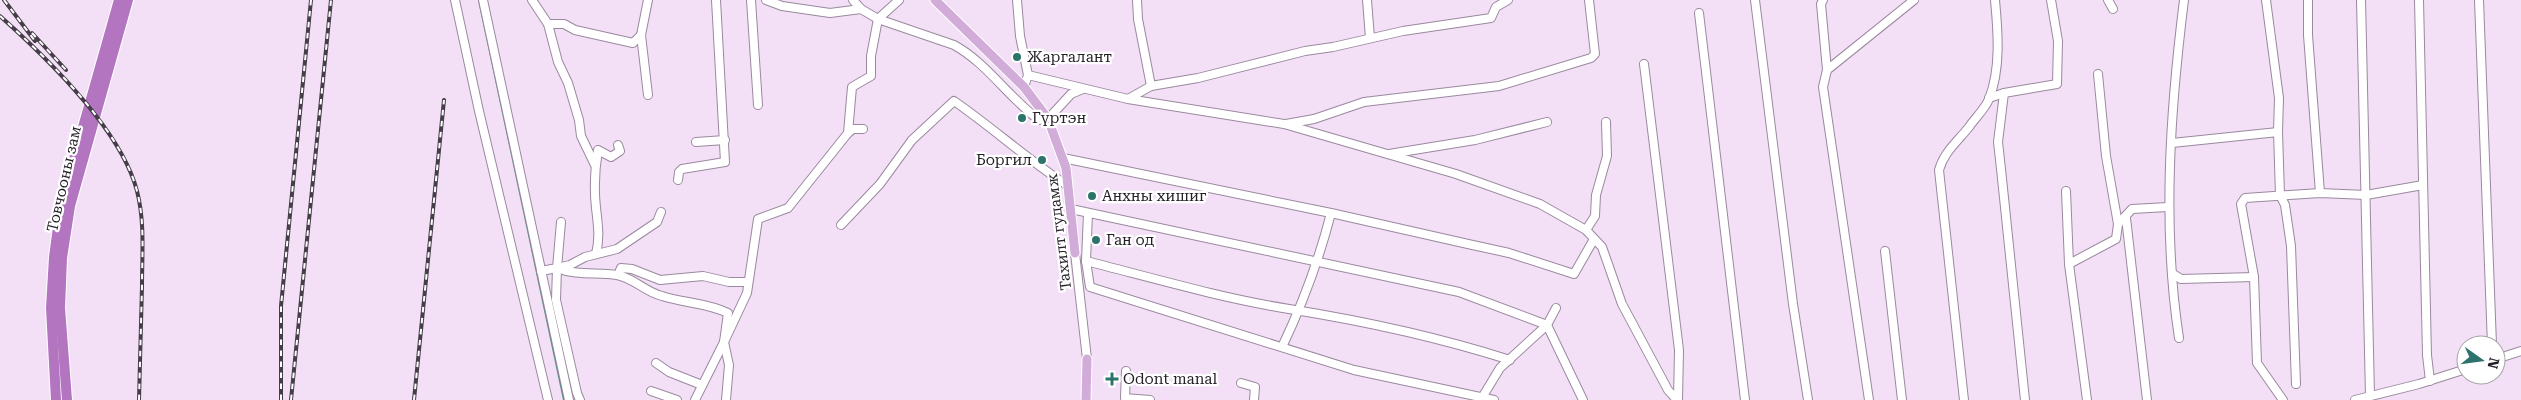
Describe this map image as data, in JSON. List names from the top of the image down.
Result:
{
  "streets": {
    "highway": ["Товчооны зам"],
    "main road": ["Тахилт гудамж"]
  },
  "places": {
    "other": [
      "Жаргалант",
      "Гүртэн",
      "Боргил",
      "Анхны хишиг",
      "Ган од"
    ],
    "health": ["Odont manal"]
  },
  "north": "right"
}
